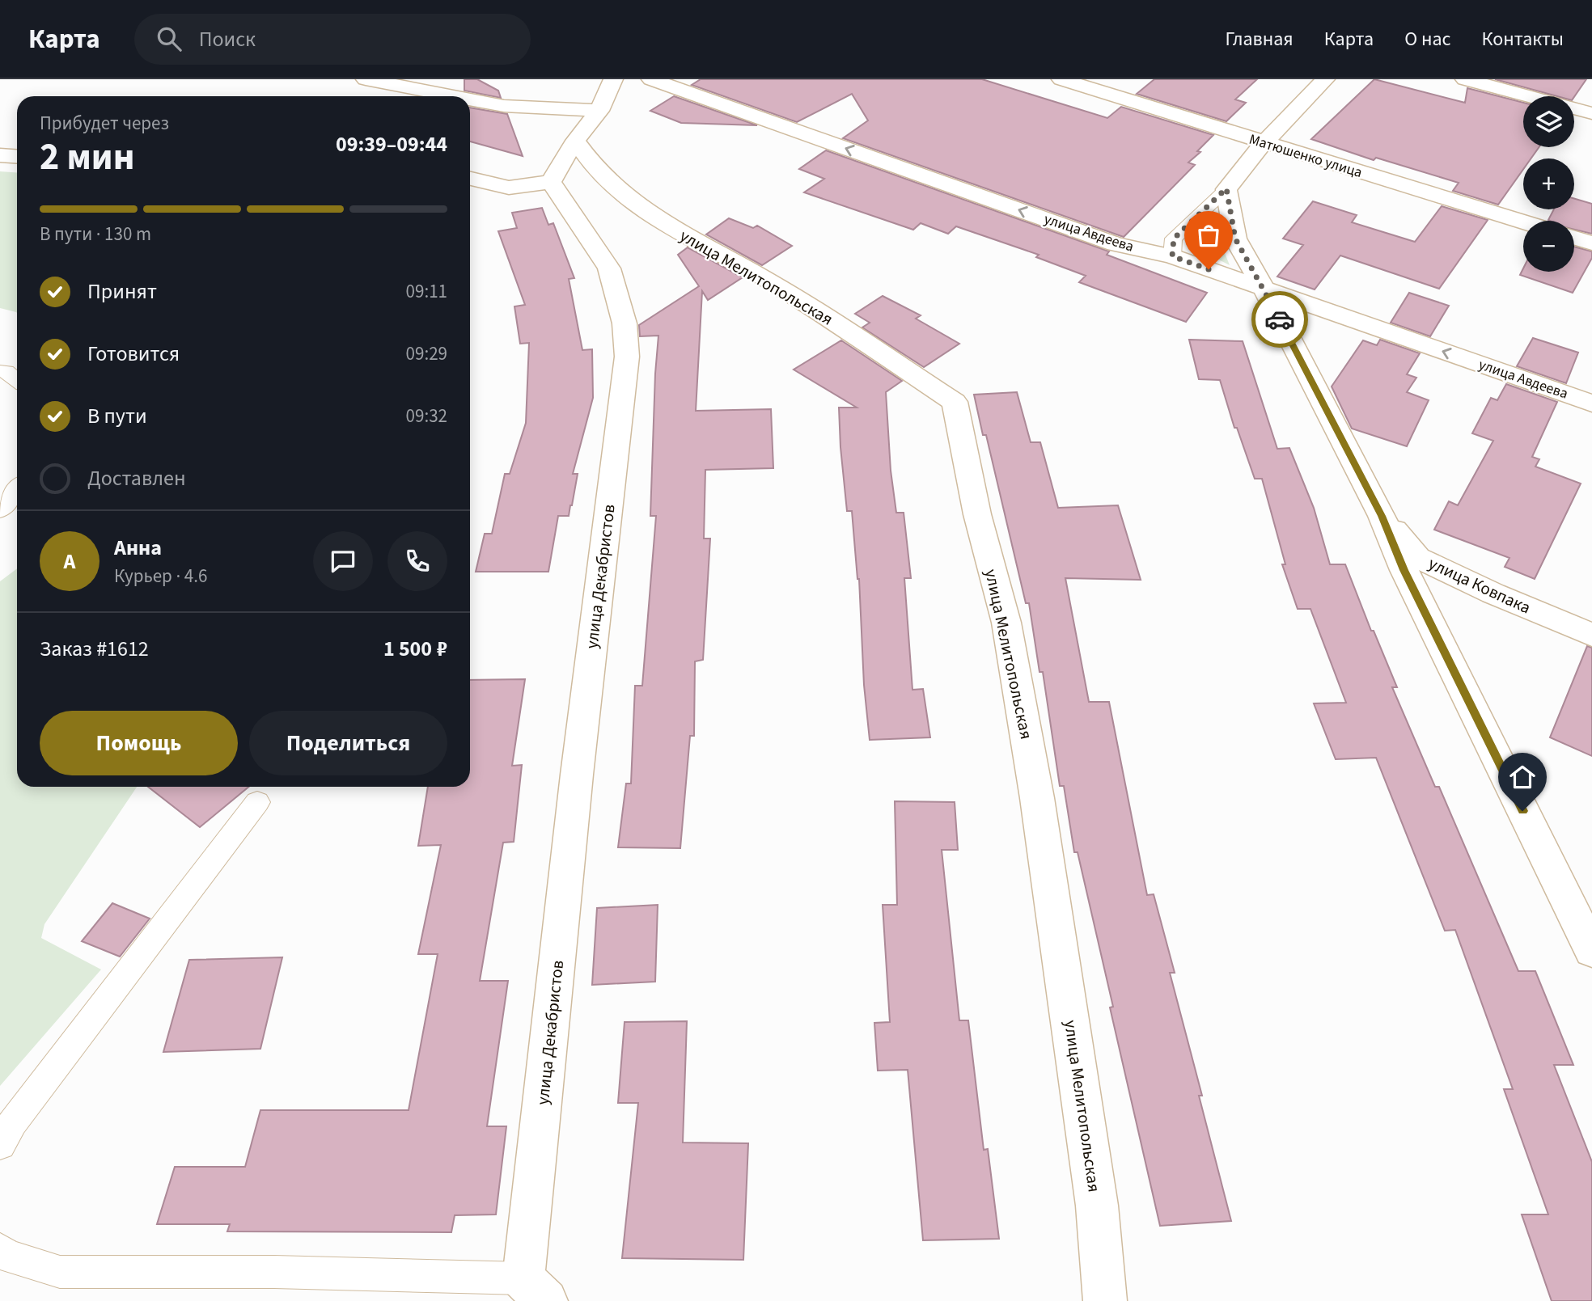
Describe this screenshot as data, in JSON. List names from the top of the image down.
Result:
{
  "streets": {
    "street": [
      "Матюшенко улица",
      "улица Авдеева",
      "улица Мелитопольская",
      "улица Декабристов",
      "улица Ковпака"
    ]
  },
  "one_way": ["улица Авдеева"],
  "page": {
    "header": "Карта",
    "search": "Поиск",
    "nav": [
      "Главная",
      "Карта",
      "О нас",
      "Контакты"
    ],
    "map_buttons": ["+", "−"],
    "heading": ["2 мин", "Прибудет через", "09:39–09:44"],
    "panel": [
      "Анна",
      "Курьер · 4.6",
      "Заказ #1612",
      "1 500 ₽"
    ],
    "bar": "В пути · 130 m",
    "list": [
      ["Принят", "09:11"],
      ["Готовится", "09:29"],
      ["В пути", "09:32"],
      "Доставлен"
    ],
    "round": "А",
    "buttons": ["Помощь", "Поделиться"]
  }
}
